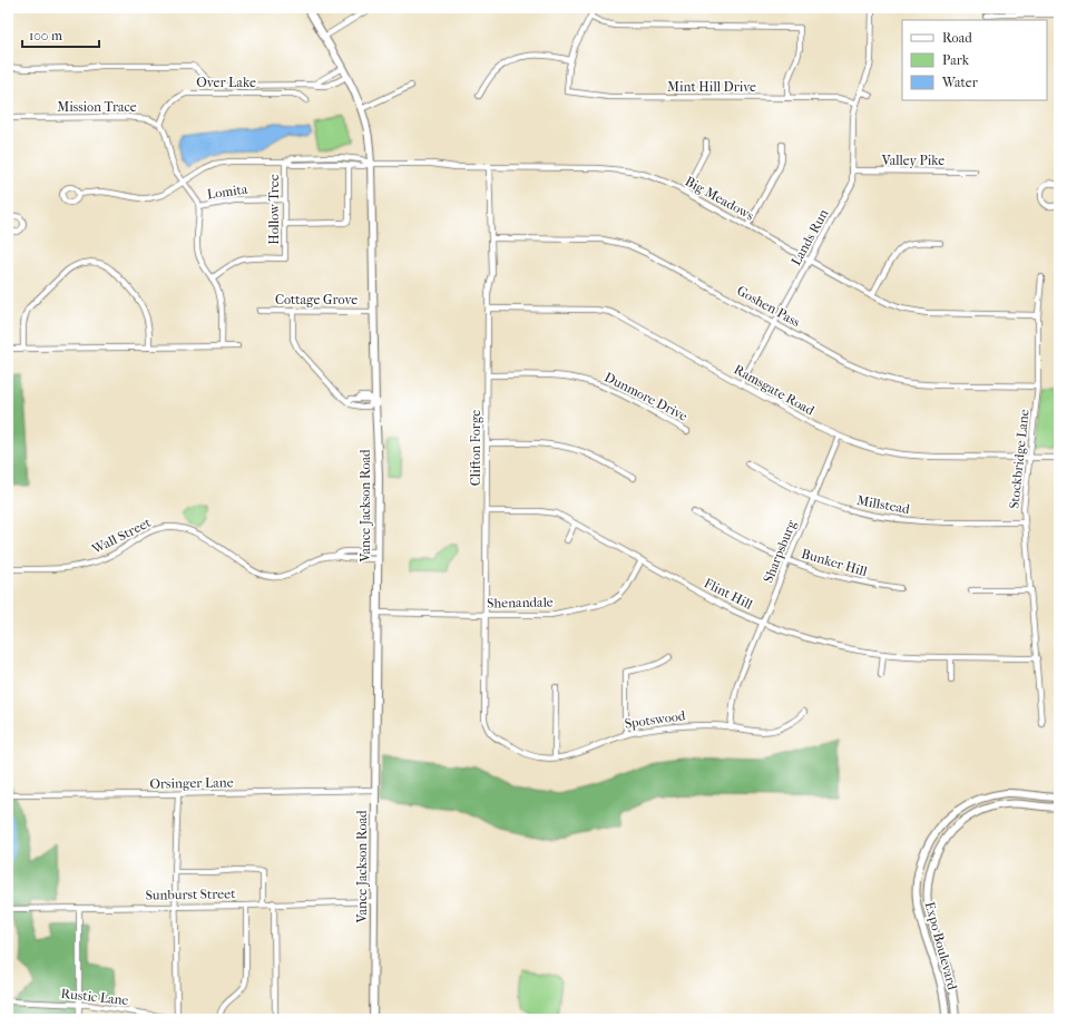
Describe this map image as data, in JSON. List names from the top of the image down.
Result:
{
  "streets": {
    "main road": ["Vance Jackson Road", "Expo Boulevard"],
    "street": [
      "Over Lake",
      "Mint Hill Drive",
      "Mission Trace",
      "Valley Pike",
      "Lomita",
      "Big Meadows",
      "Hollow Tree",
      "Lands Run",
      "Cottage Grove",
      "Goshen Pass",
      "Ramsgate Road",
      "Dunmore Drive",
      "Clifton Forge",
      "Stockbridge Lane",
      "Millstead",
      "Wall Street",
      "Sharpsburg",
      "Bunker Hill",
      "Flint Hill",
      "Shenandale",
      "Spotswood",
      "Orsinger Lane",
      "Sunburst Street",
      "Rustic Lane"
    ]
  },
  "crossings": [
    ["Over Lake", "Mission Trace"],
    ["Mint Hill Drive", "Lands Run"],
    ["Valley Pike", "Lands Run"],
    ["Lomita", "Hollow Tree"],
    ["Big Meadows", "Hollow Tree"],
    ["Big Meadows", "Lands Run"],
    ["Big Meadows", "Clifton Forge"],
    ["Big Meadows", "Stockbridge Lane"],
    ["Big Meadows", "Vance Jackson Road"],
    ["Lands Run", "Goshen Pass"],
    ["Lands Run", "Ramsgate Road"],
    ["Cottage Grove", "Vance Jackson Road"],
    ["Goshen Pass", "Clifton Forge"],
    ["Goshen Pass", "Stockbridge Lane"],
    ["Ramsgate Road", "Clifton Forge"],
    ["Ramsgate Road", "Stockbridge Lane"],
    ["Ramsgate Road", "Sharpsburg"],
    ["Dunmore Drive", "Clifton Forge"],
    ["Clifton Forge", "Flint Hill"],
    ["Clifton Forge", "Shenandale"],
    ["Clifton Forge", "Spotswood"],
    ["Stockbridge Lane", "Millstead"],
    ["Stockbridge Lane", "Flint Hill"],
    ["Millstead", "Sharpsburg"],
    ["Vance Jackson Road", "Wall Street"],
    ["Vance Jackson Road", "Shenandale"],
    ["Vance Jackson Road", "Orsinger Lane"],
    ["Vance Jackson Road", "Sunburst Street"],
    ["Sharpsburg", "Bunker Hill"],
    ["Sharpsburg", "Flint Hill"],
    ["Sharpsburg", "Spotswood"],
    ["Flint Hill", "Shenandale"]
  ],
  "legend": ["Road", "Park", "Water"],
  "scale_bar": "100 m"
}
